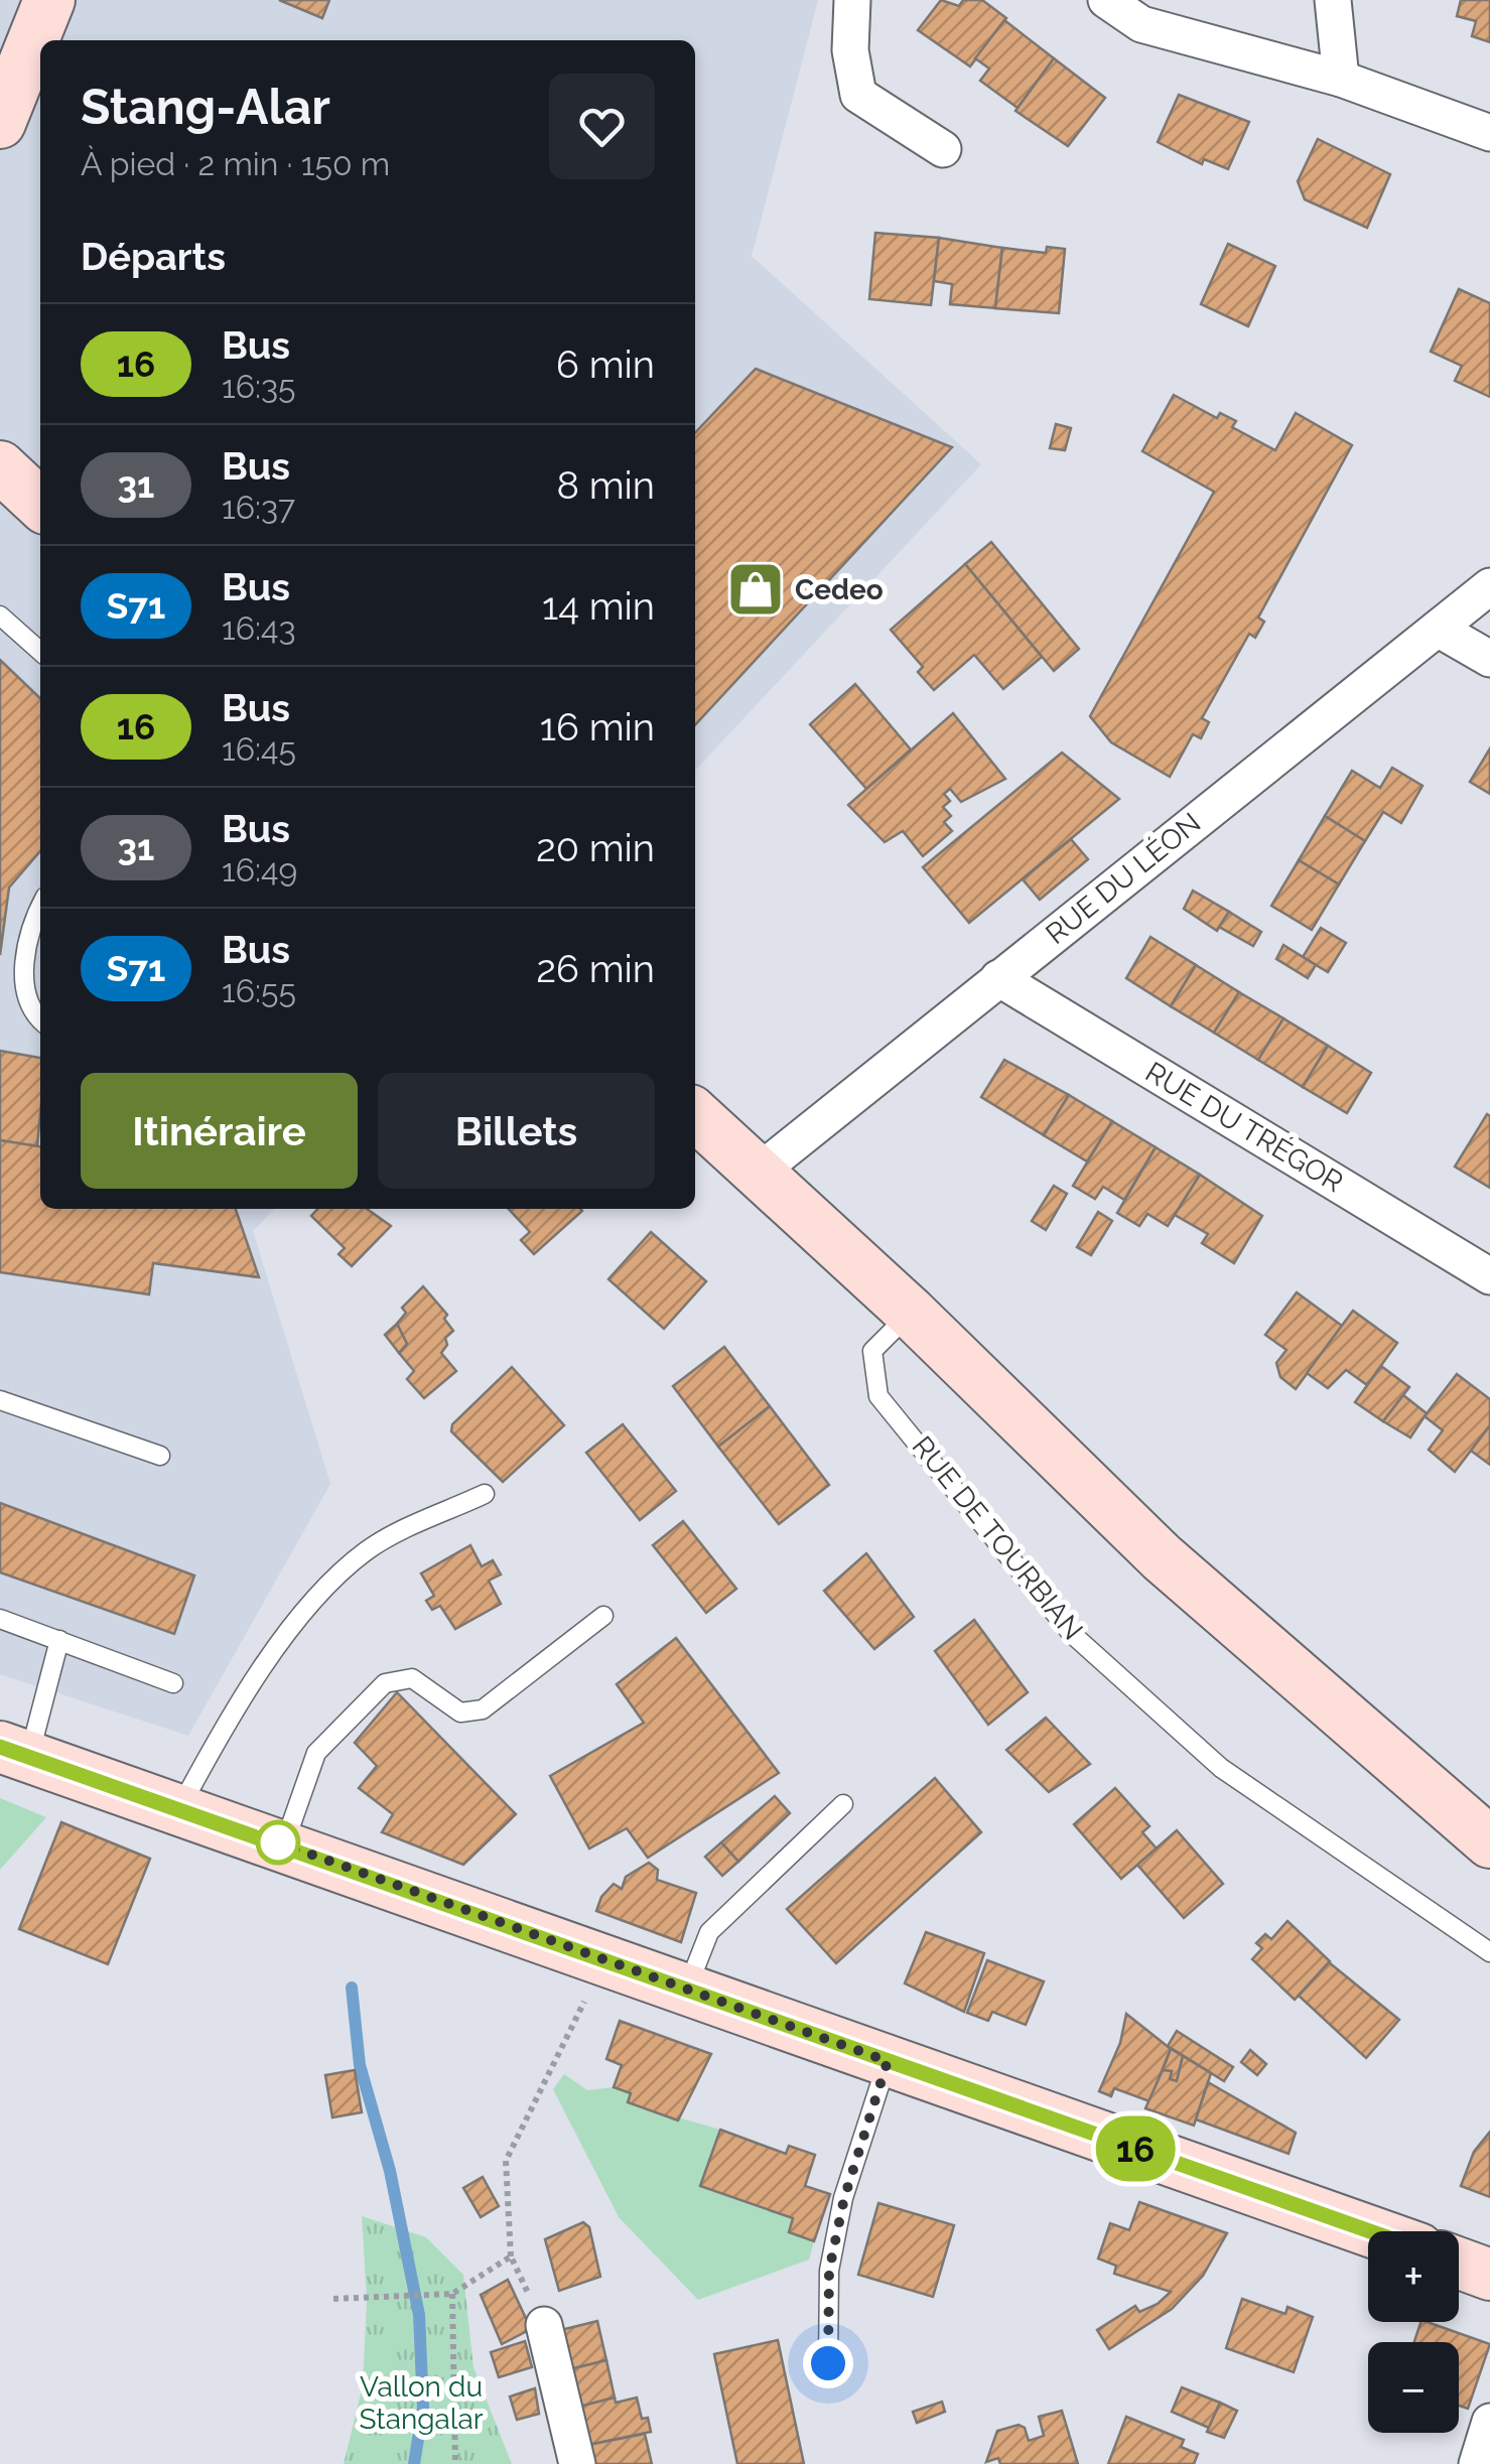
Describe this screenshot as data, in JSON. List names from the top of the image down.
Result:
{
  "streets": {
    "street": ["RUE DU LÉON", "RUE DU TRÉGOR"],
    "lane": ["RUE DE TOURBIAN"]
  },
  "crossings": [
    ["RUE DU LÉON", "RUE DU TRÉGOR"]
  ],
  "parks": ["Vallon du Stangalar"],
  "places": {
    "shop": ["Cedeo"]
  },
  "lines": ["bus line 16"],
  "page": {
    "on_map": "16",
    "heading": [
      ["Stang-Alar", "À pied · 2 min · 150 m"],
      "Départs"
    ],
    "list": [
      {
        "mark": "16",
        "name": "Bus",
        "note": "16:35",
        "value": "6 min"
      },
      {
        "mark": "31",
        "name": "Bus",
        "note": "16:37",
        "value": "8 min"
      },
      {
        "mark": "S71",
        "name": "Bus",
        "note": "16:43",
        "value": "14 min"
      },
      {
        "mark": "16",
        "name": "Bus",
        "note": "16:45",
        "value": "16 min"
      },
      {
        "mark": "31",
        "name": "Bus",
        "note": "16:49",
        "value": "20 min"
      },
      {
        "mark": "S71",
        "name": "Bus",
        "note": "16:55",
        "value": "26 min"
      }
    ],
    "buttons": ["Itinéraire", "Billets"],
    "map_buttons": ["+", "−"]
  }
}
